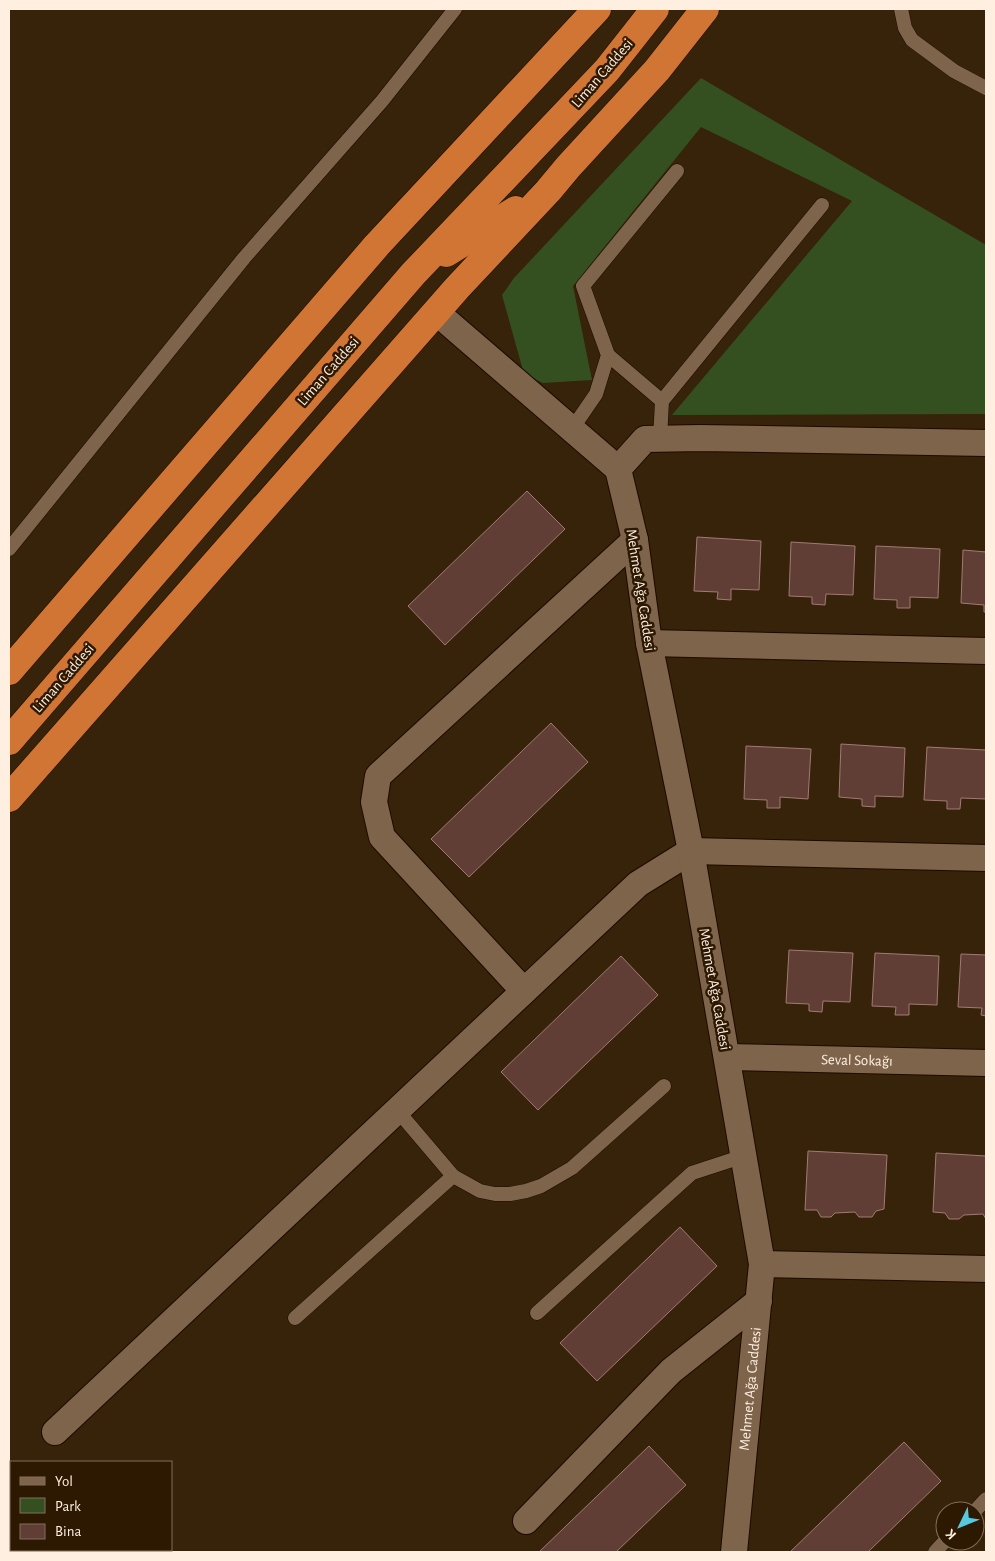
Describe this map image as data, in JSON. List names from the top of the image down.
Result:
{
  "streets": {
    "highway": ["Liman Caddesi"],
    "street": ["Mehmet Ağa Caddesi", "Seval Sokağı"]
  },
  "crossings": [
    ["Mehmet Ağa Caddesi", "Seval Sokağı"]
  ],
  "legend": ["Yol", "Park", "Bina"],
  "north": "bottom left"
}
